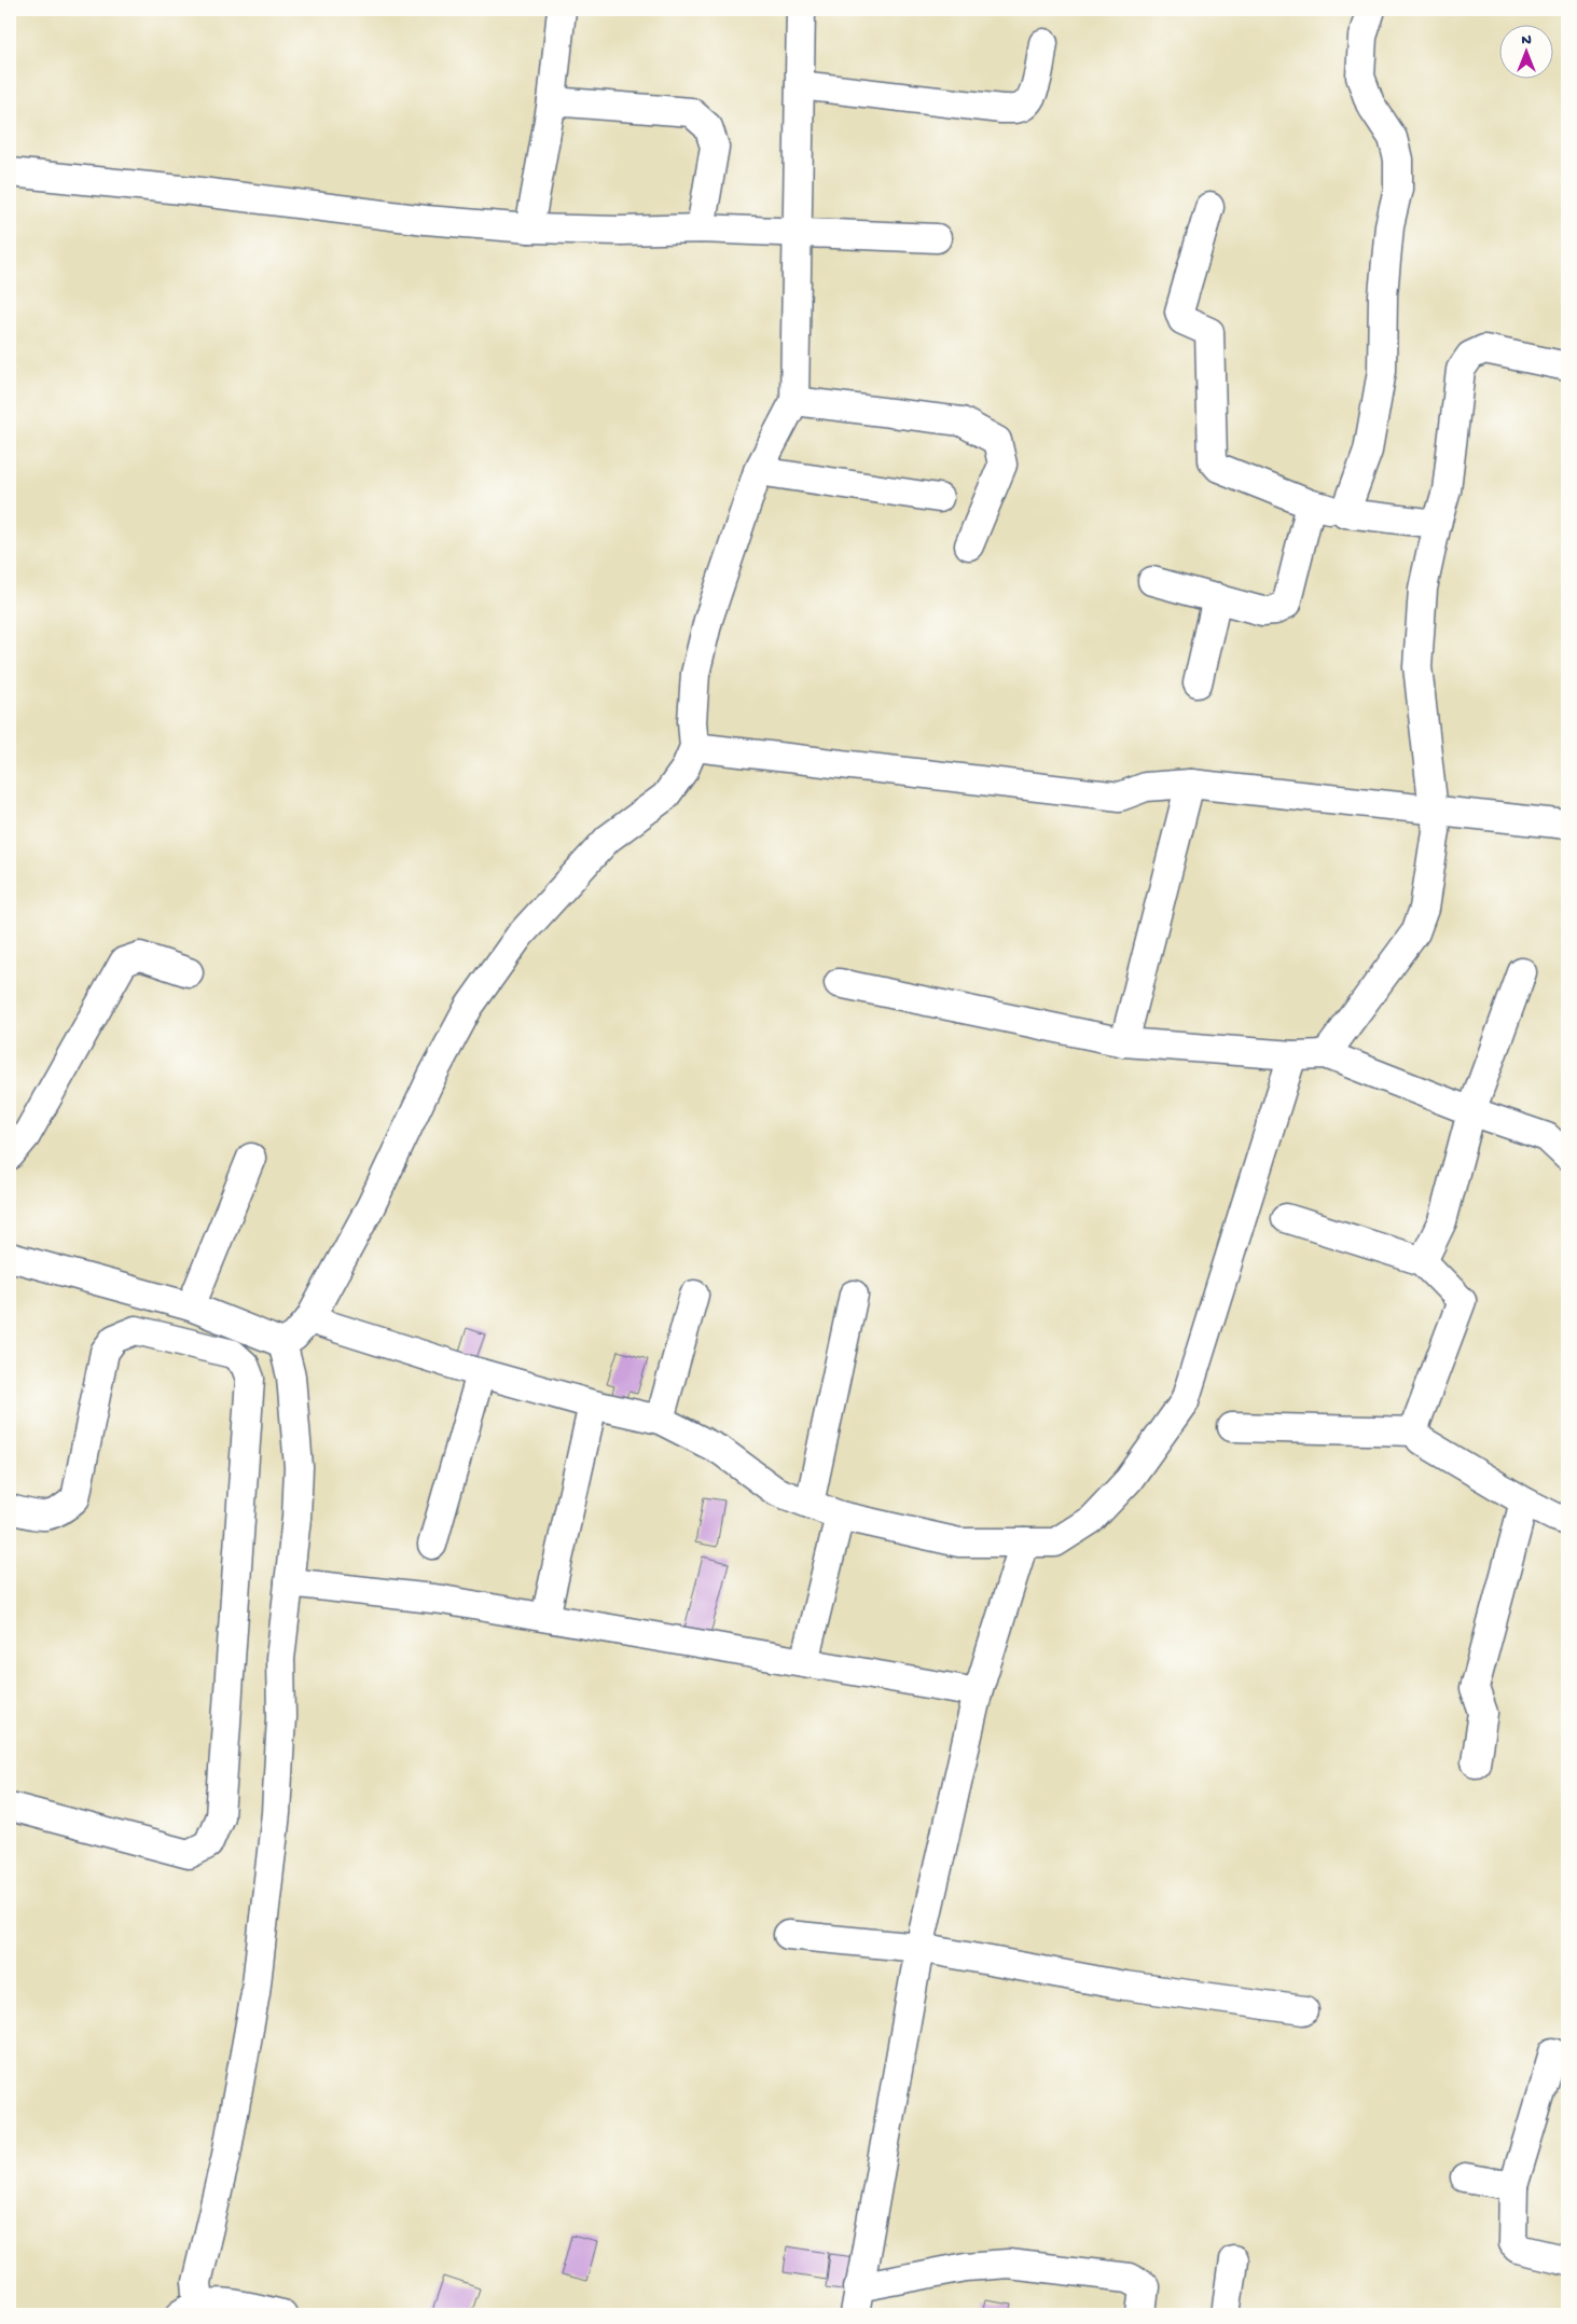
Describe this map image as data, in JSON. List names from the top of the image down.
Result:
{
  "north": "top"
}
